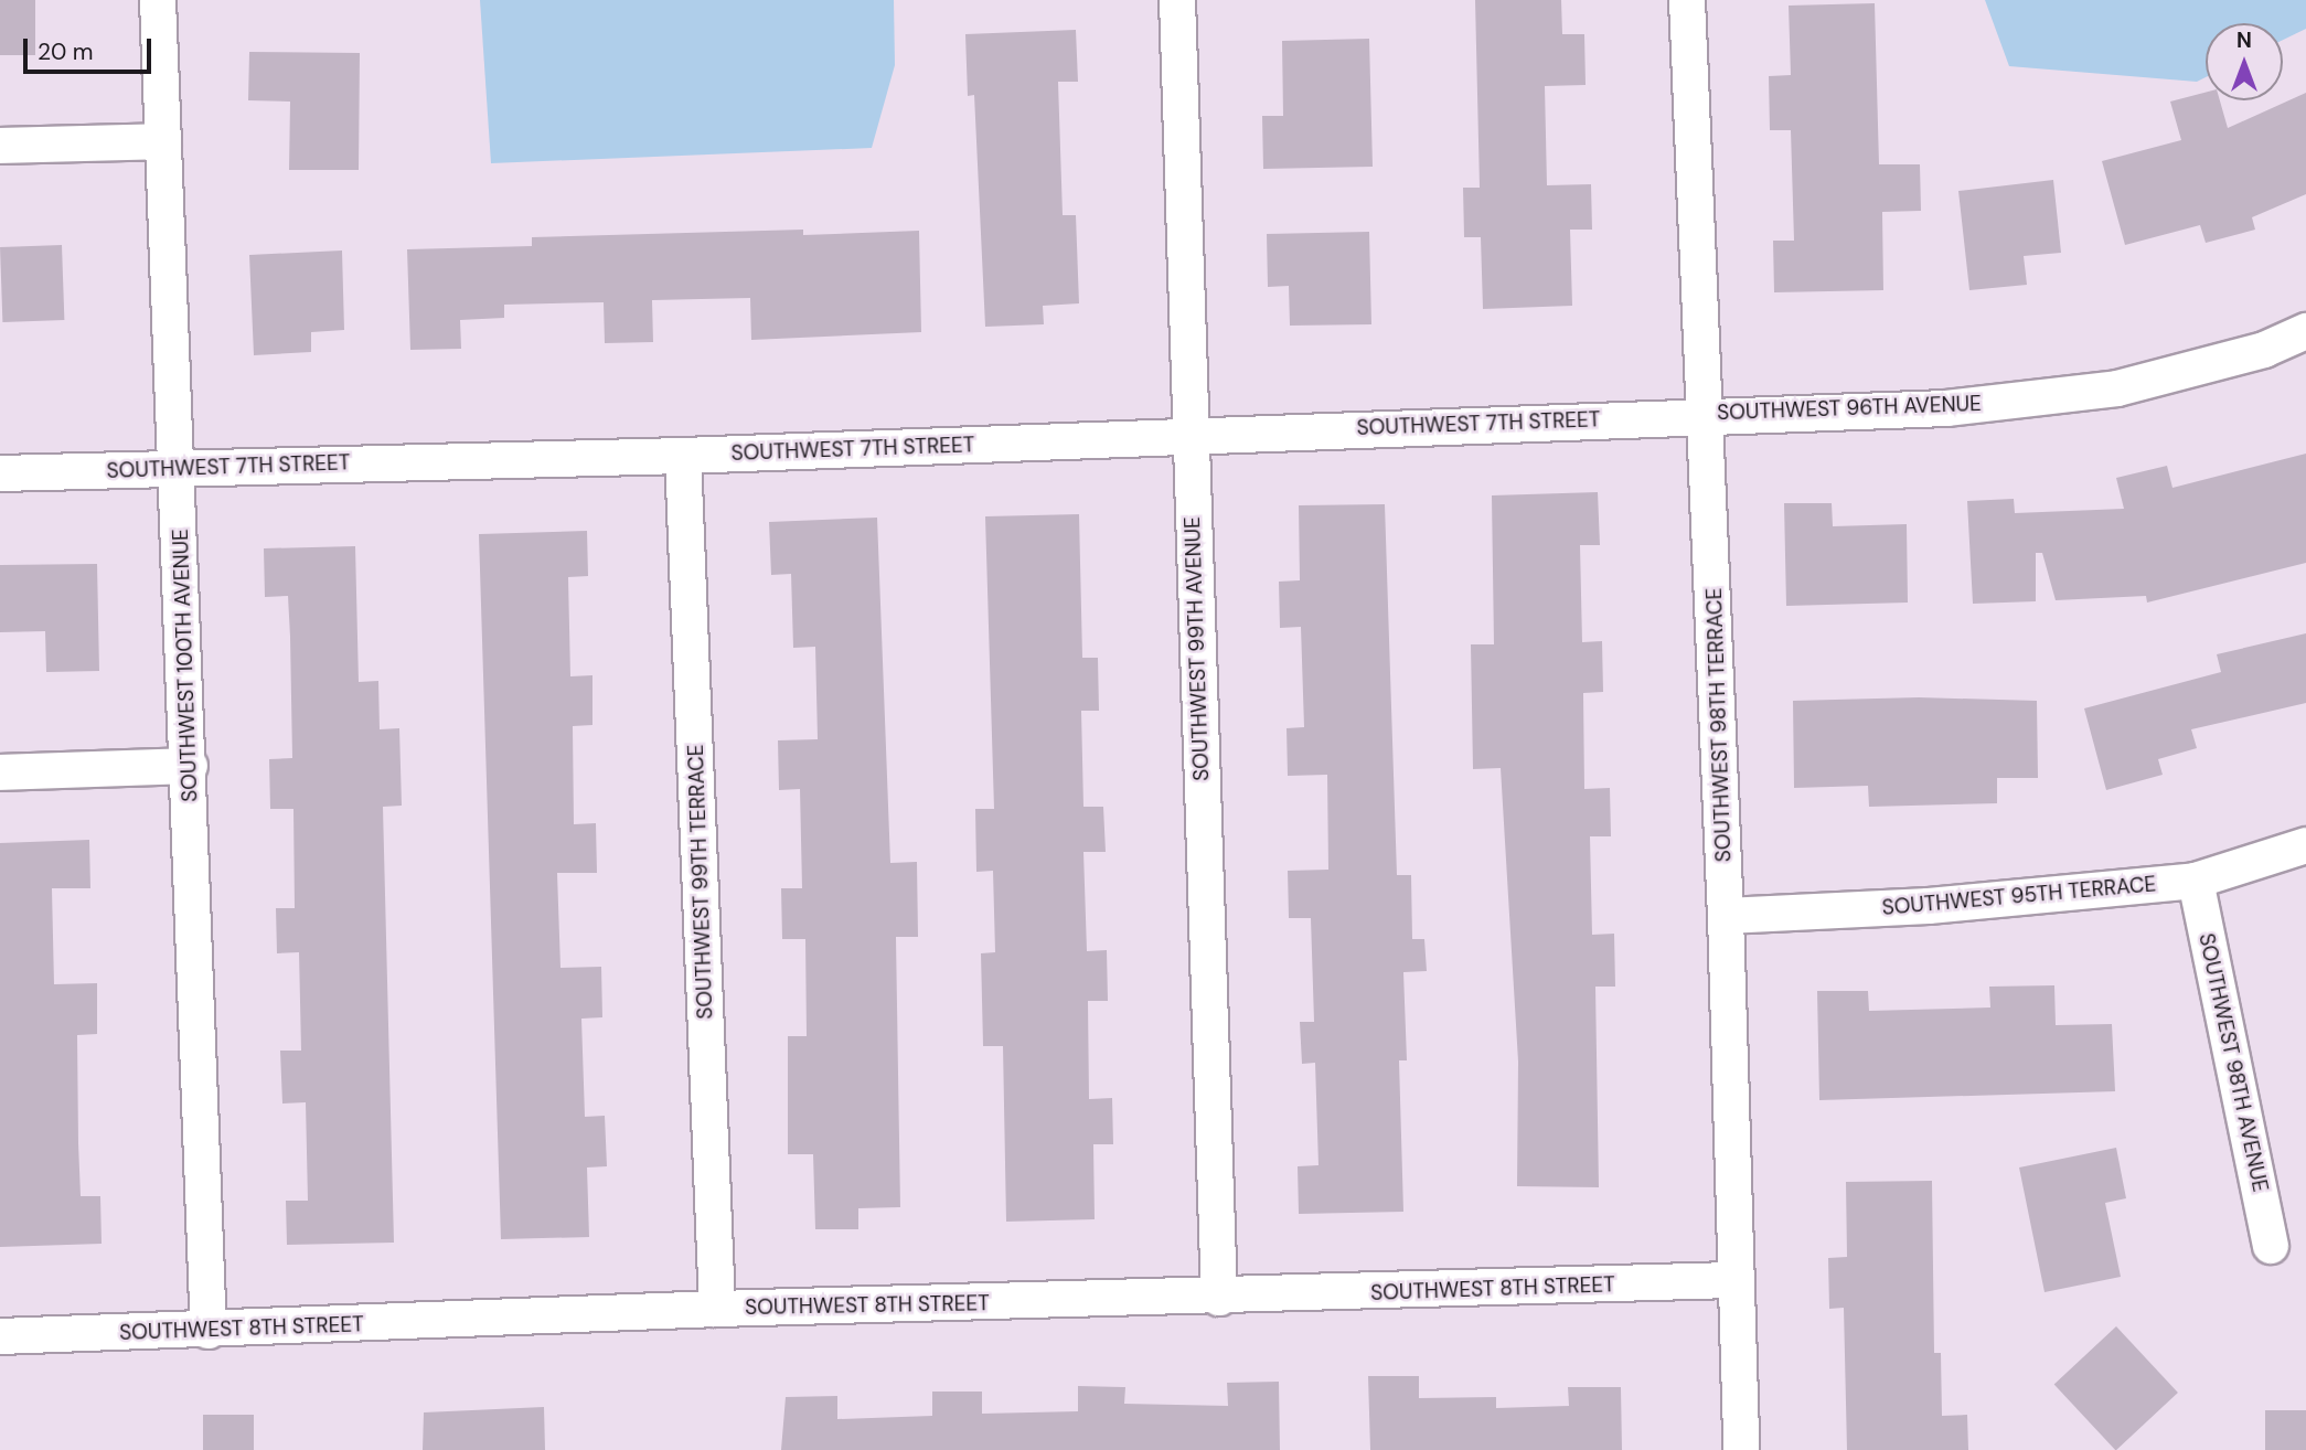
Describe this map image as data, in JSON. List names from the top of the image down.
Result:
{
  "streets": {
    "street": [
      "SOUTHWEST 96TH AVENUE",
      "SOUTHWEST 7TH STREET",
      "SOUTHWEST 99TH AVENUE",
      "SOUTHWEST 100TH AVENUE",
      "SOUTHWEST 98TH TERRACE",
      "SOUTHWEST 99TH TERRACE",
      "SOUTHWEST 95TH TERRACE",
      "SOUTHWEST 98TH AVENUE",
      "SOUTHWEST 8TH STREET"
    ]
  },
  "crossings": [
    ["SOUTHWEST 96TH AVENUE", "SOUTHWEST 7TH STREET"],
    ["SOUTHWEST 96TH AVENUE", "SOUTHWEST 98TH TERRACE"],
    ["SOUTHWEST 7TH STREET", "SOUTHWEST 99TH AVENUE"],
    ["SOUTHWEST 7TH STREET", "SOUTHWEST 100TH AVENUE"],
    ["SOUTHWEST 7TH STREET", "SOUTHWEST 98TH TERRACE"],
    ["SOUTHWEST 7TH STREET", "SOUTHWEST 99TH TERRACE"],
    ["SOUTHWEST 99TH AVENUE", "SOUTHWEST 8TH STREET"],
    ["SOUTHWEST 100TH AVENUE", "SOUTHWEST 8TH STREET"],
    ["SOUTHWEST 98TH TERRACE", "SOUTHWEST 95TH TERRACE"],
    ["SOUTHWEST 98TH TERRACE", "SOUTHWEST 8TH STREET"],
    ["SOUTHWEST 99TH TERRACE", "SOUTHWEST 8TH STREET"],
    ["SOUTHWEST 95TH TERRACE", "SOUTHWEST 98TH AVENUE"]
  ],
  "scale_bar": "20 m",
  "north": "top"
}
